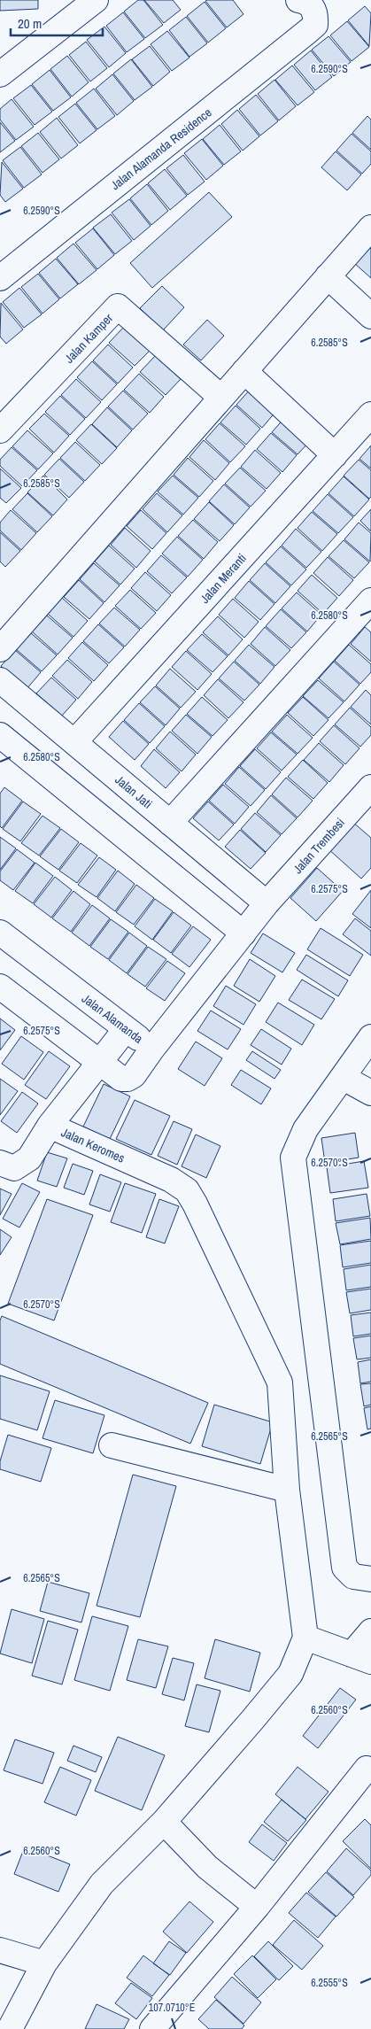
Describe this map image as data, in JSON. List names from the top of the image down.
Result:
{
  "streets": {
    "street": [
      "Jalan Alamanda Residence",
      "Jalan Kamper",
      "Jalan Meranti",
      "Jalan Jati",
      "Jalan Trembesi",
      "Jalan Alamanda",
      "Jalan Keromes"
    ]
  },
  "crossings": [
    ["Jalan Meranti", "Jalan Jati"],
    ["Jalan Jati", "Jalan Trembesi"],
    ["Jalan Trembesi", "Jalan Alamanda"]
  ],
  "scale_bar": "20 m",
  "coordinates": [
    "6.2590°S",
    "6.2585°S",
    "6.2580°S",
    "6.2575°S",
    "6.2570°S",
    "6.2565°S",
    "6.2560°S",
    "6.2555°S",
    "107.0710°E"
  ]
}
